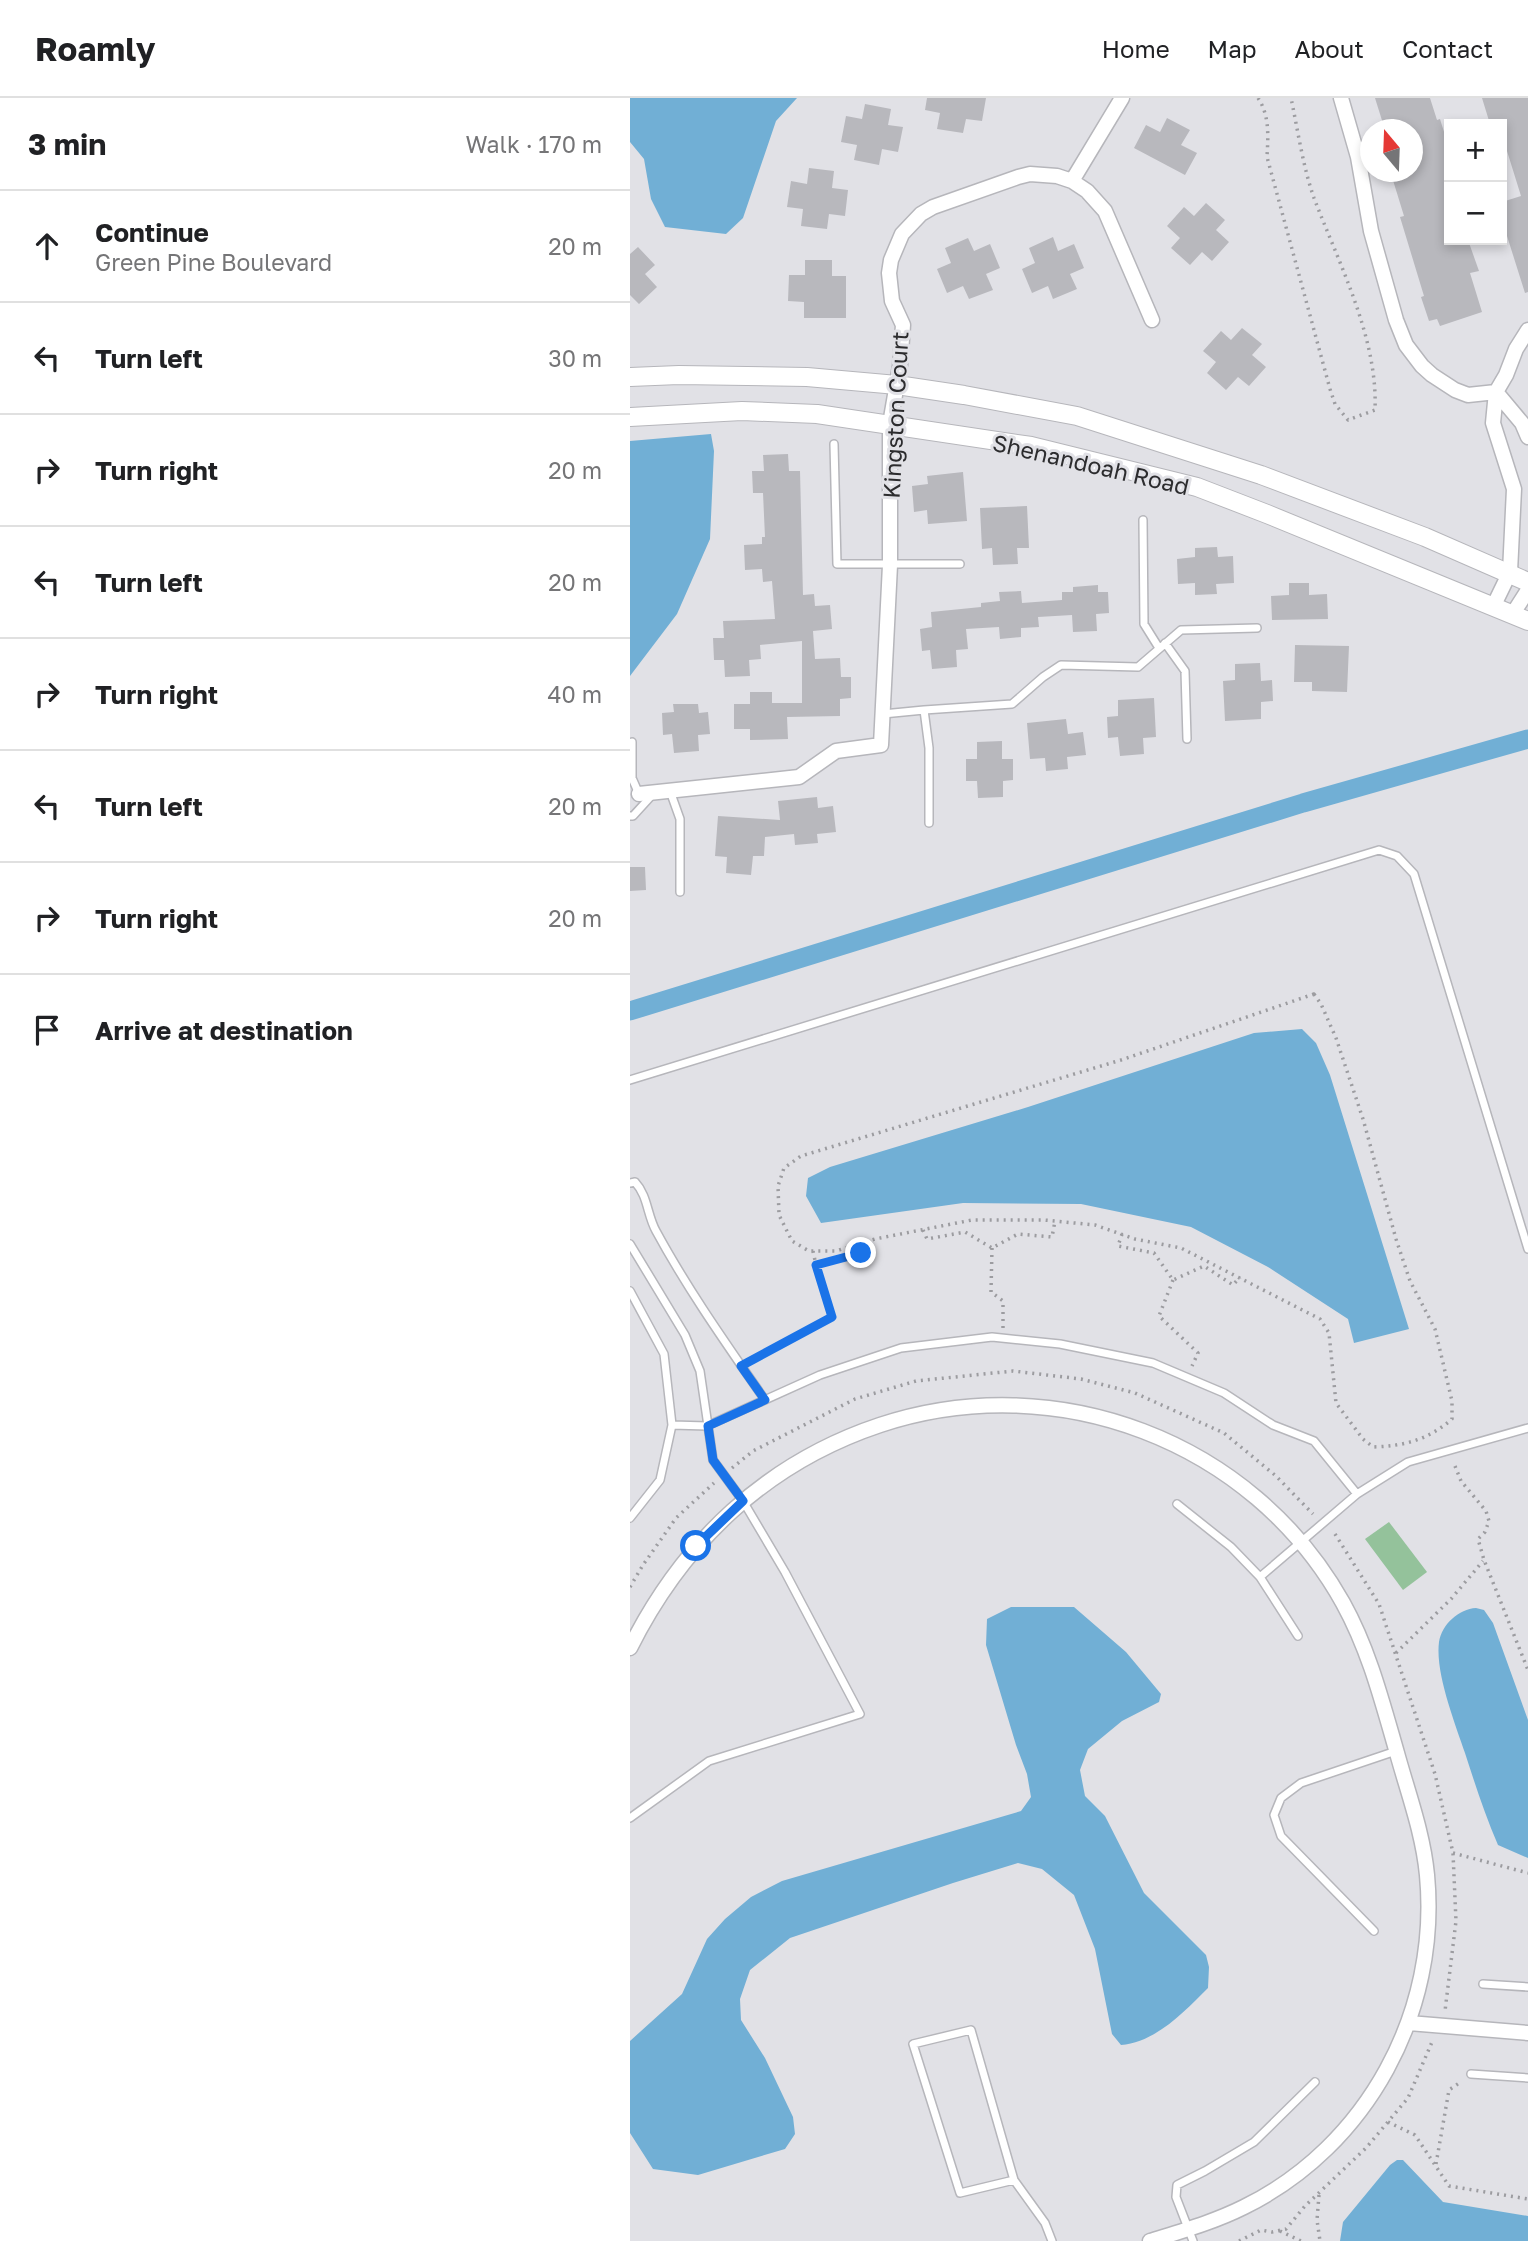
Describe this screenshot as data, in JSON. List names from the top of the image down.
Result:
{
  "streets": {
    "street": ["Kingston Court", "Shenandoah Road"]
  },
  "crossings": [
    ["Kingston Court", "Shenandoah Road"]
  ],
  "north": "top",
  "page": {
    "header": "Roamly",
    "nav": [
      "Home",
      "Map",
      "About",
      "Contact"
    ],
    "heading": ["3 min", "Walk · 170 m"],
    "map_buttons": ["+", "−"],
    "list": [
      ["Continue", "Green Pine Boulevard", "20 m"],
      ["Turn left", "30 m"],
      ["Turn right", "20 m"],
      ["Turn left", "20 m"],
      ["Turn right", "40 m"],
      ["Turn left", "20 m"],
      ["Turn right", "20 m"],
      "Arrive at destination"
    ]
  }
}
